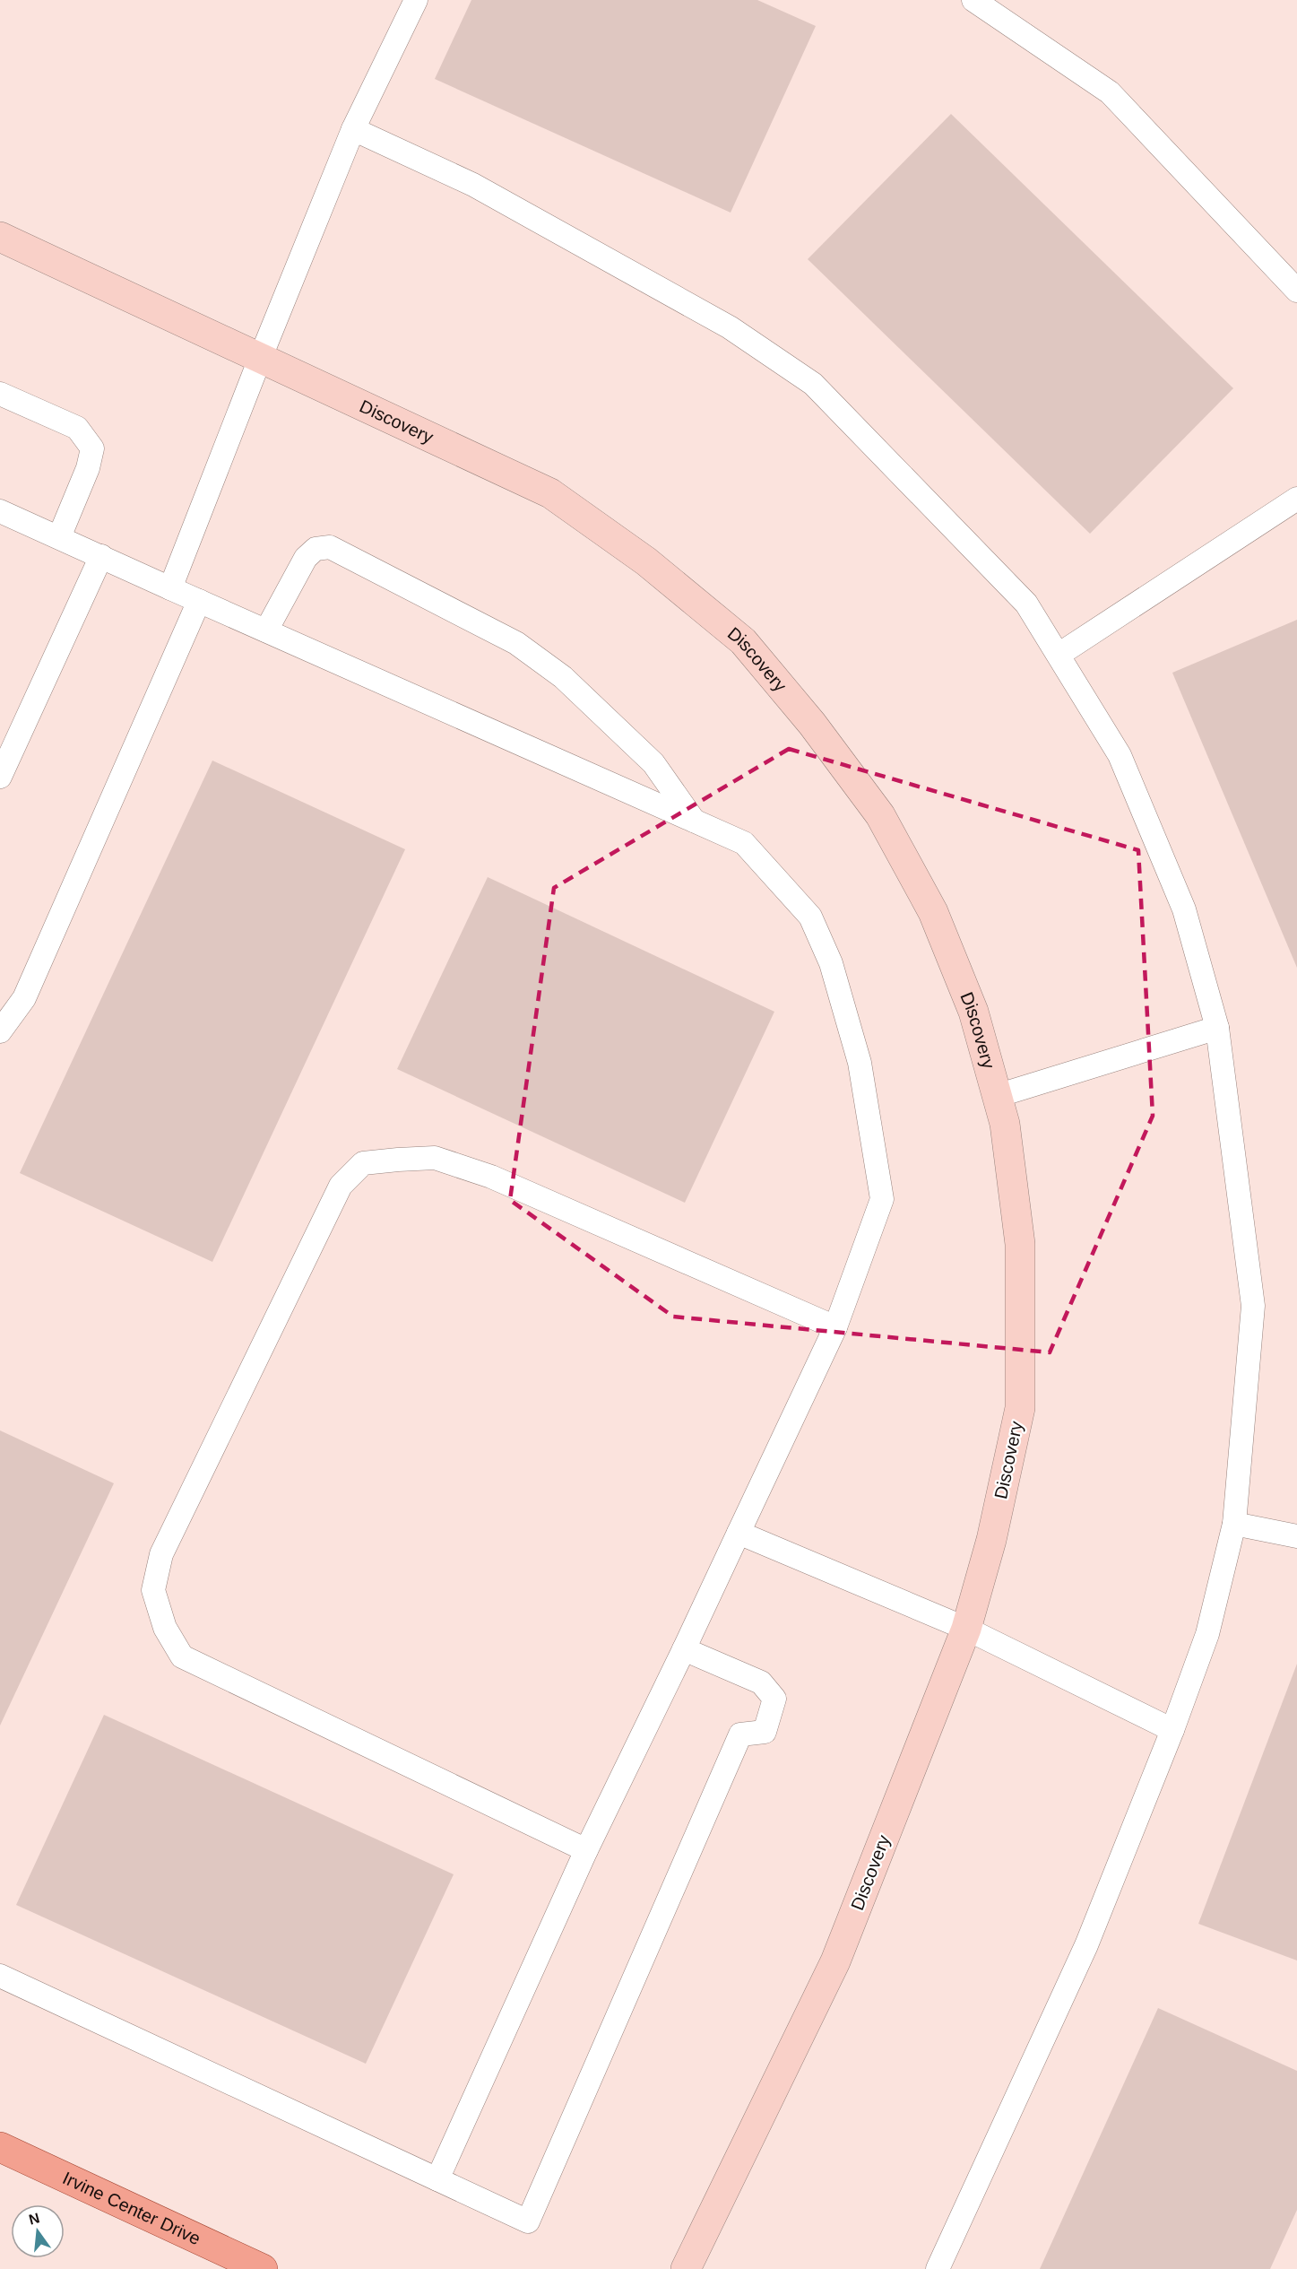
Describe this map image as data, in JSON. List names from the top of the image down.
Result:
{
  "streets": {
    "main road": ["Irvine Center Drive"],
    "street": ["Discovery"]
  },
  "north": "top"
}
